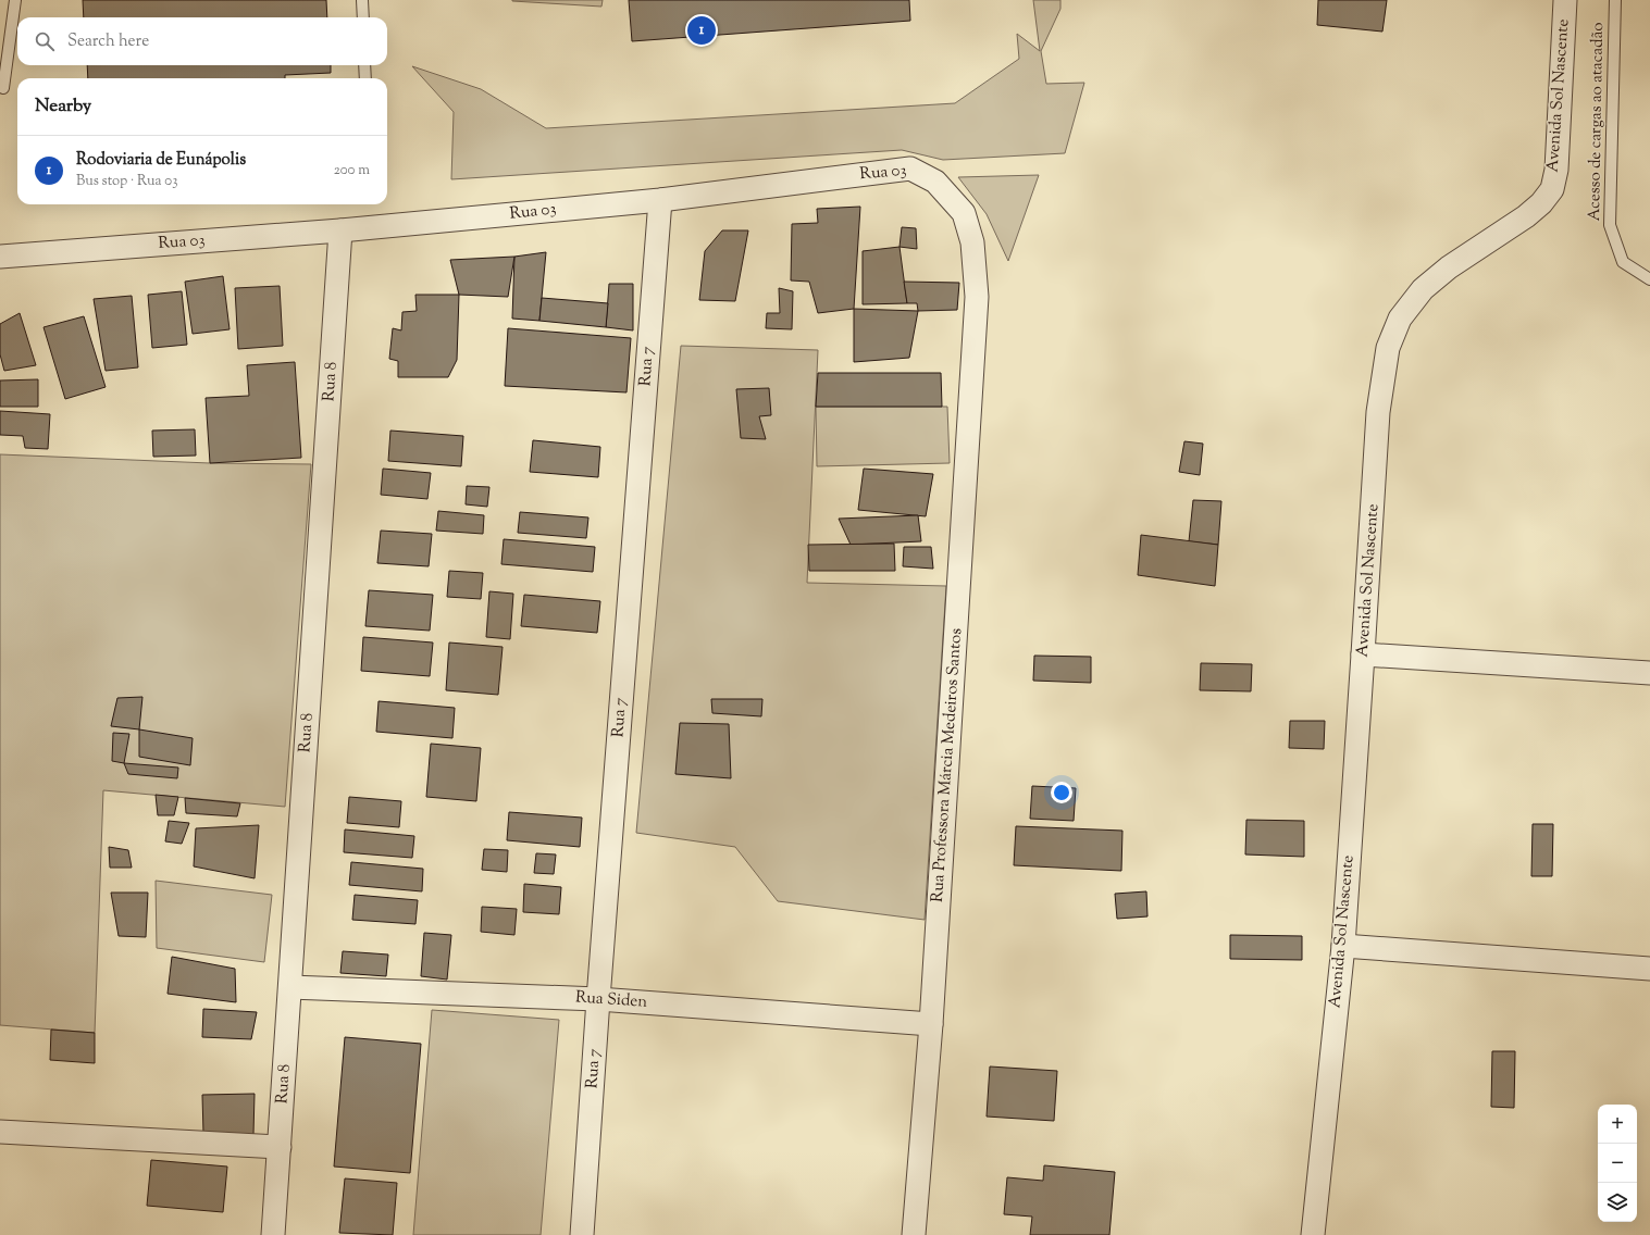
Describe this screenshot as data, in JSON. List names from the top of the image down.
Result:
{
  "streets": {
    "street": [
      "Avenida Sol Nascente",
      "Rua 03",
      "Rua 7",
      "Rua 8",
      "Rua Professora Márcia Medeiros Santos",
      "Rua Siden"
    ],
    "lane": ["Acesso de cargas ao atacadão"]
  },
  "crossings": [
    ["Rua 03", "Rua 7"],
    ["Rua 03", "Rua 8"],
    ["Rua 03", "Rua Professora Márcia Medeiros Santos"],
    ["Rua 7", "Rua Siden"],
    ["Rua 8", "Rua Siden"],
    ["Rua Professora Márcia Medeiros Santos", "Rua Siden"]
  ],
  "page": {
    "pins": "1",
    "search": "Search here",
    "heading": "Nearby",
    "list": [
      {
        "mark": "1",
        "name": "Rodoviaria de Eunápolis",
        "note": "Bus stop · Rua 03",
        "value": "200 m"
      }
    ],
    "map_buttons": ["+", "−"]
  }
}
